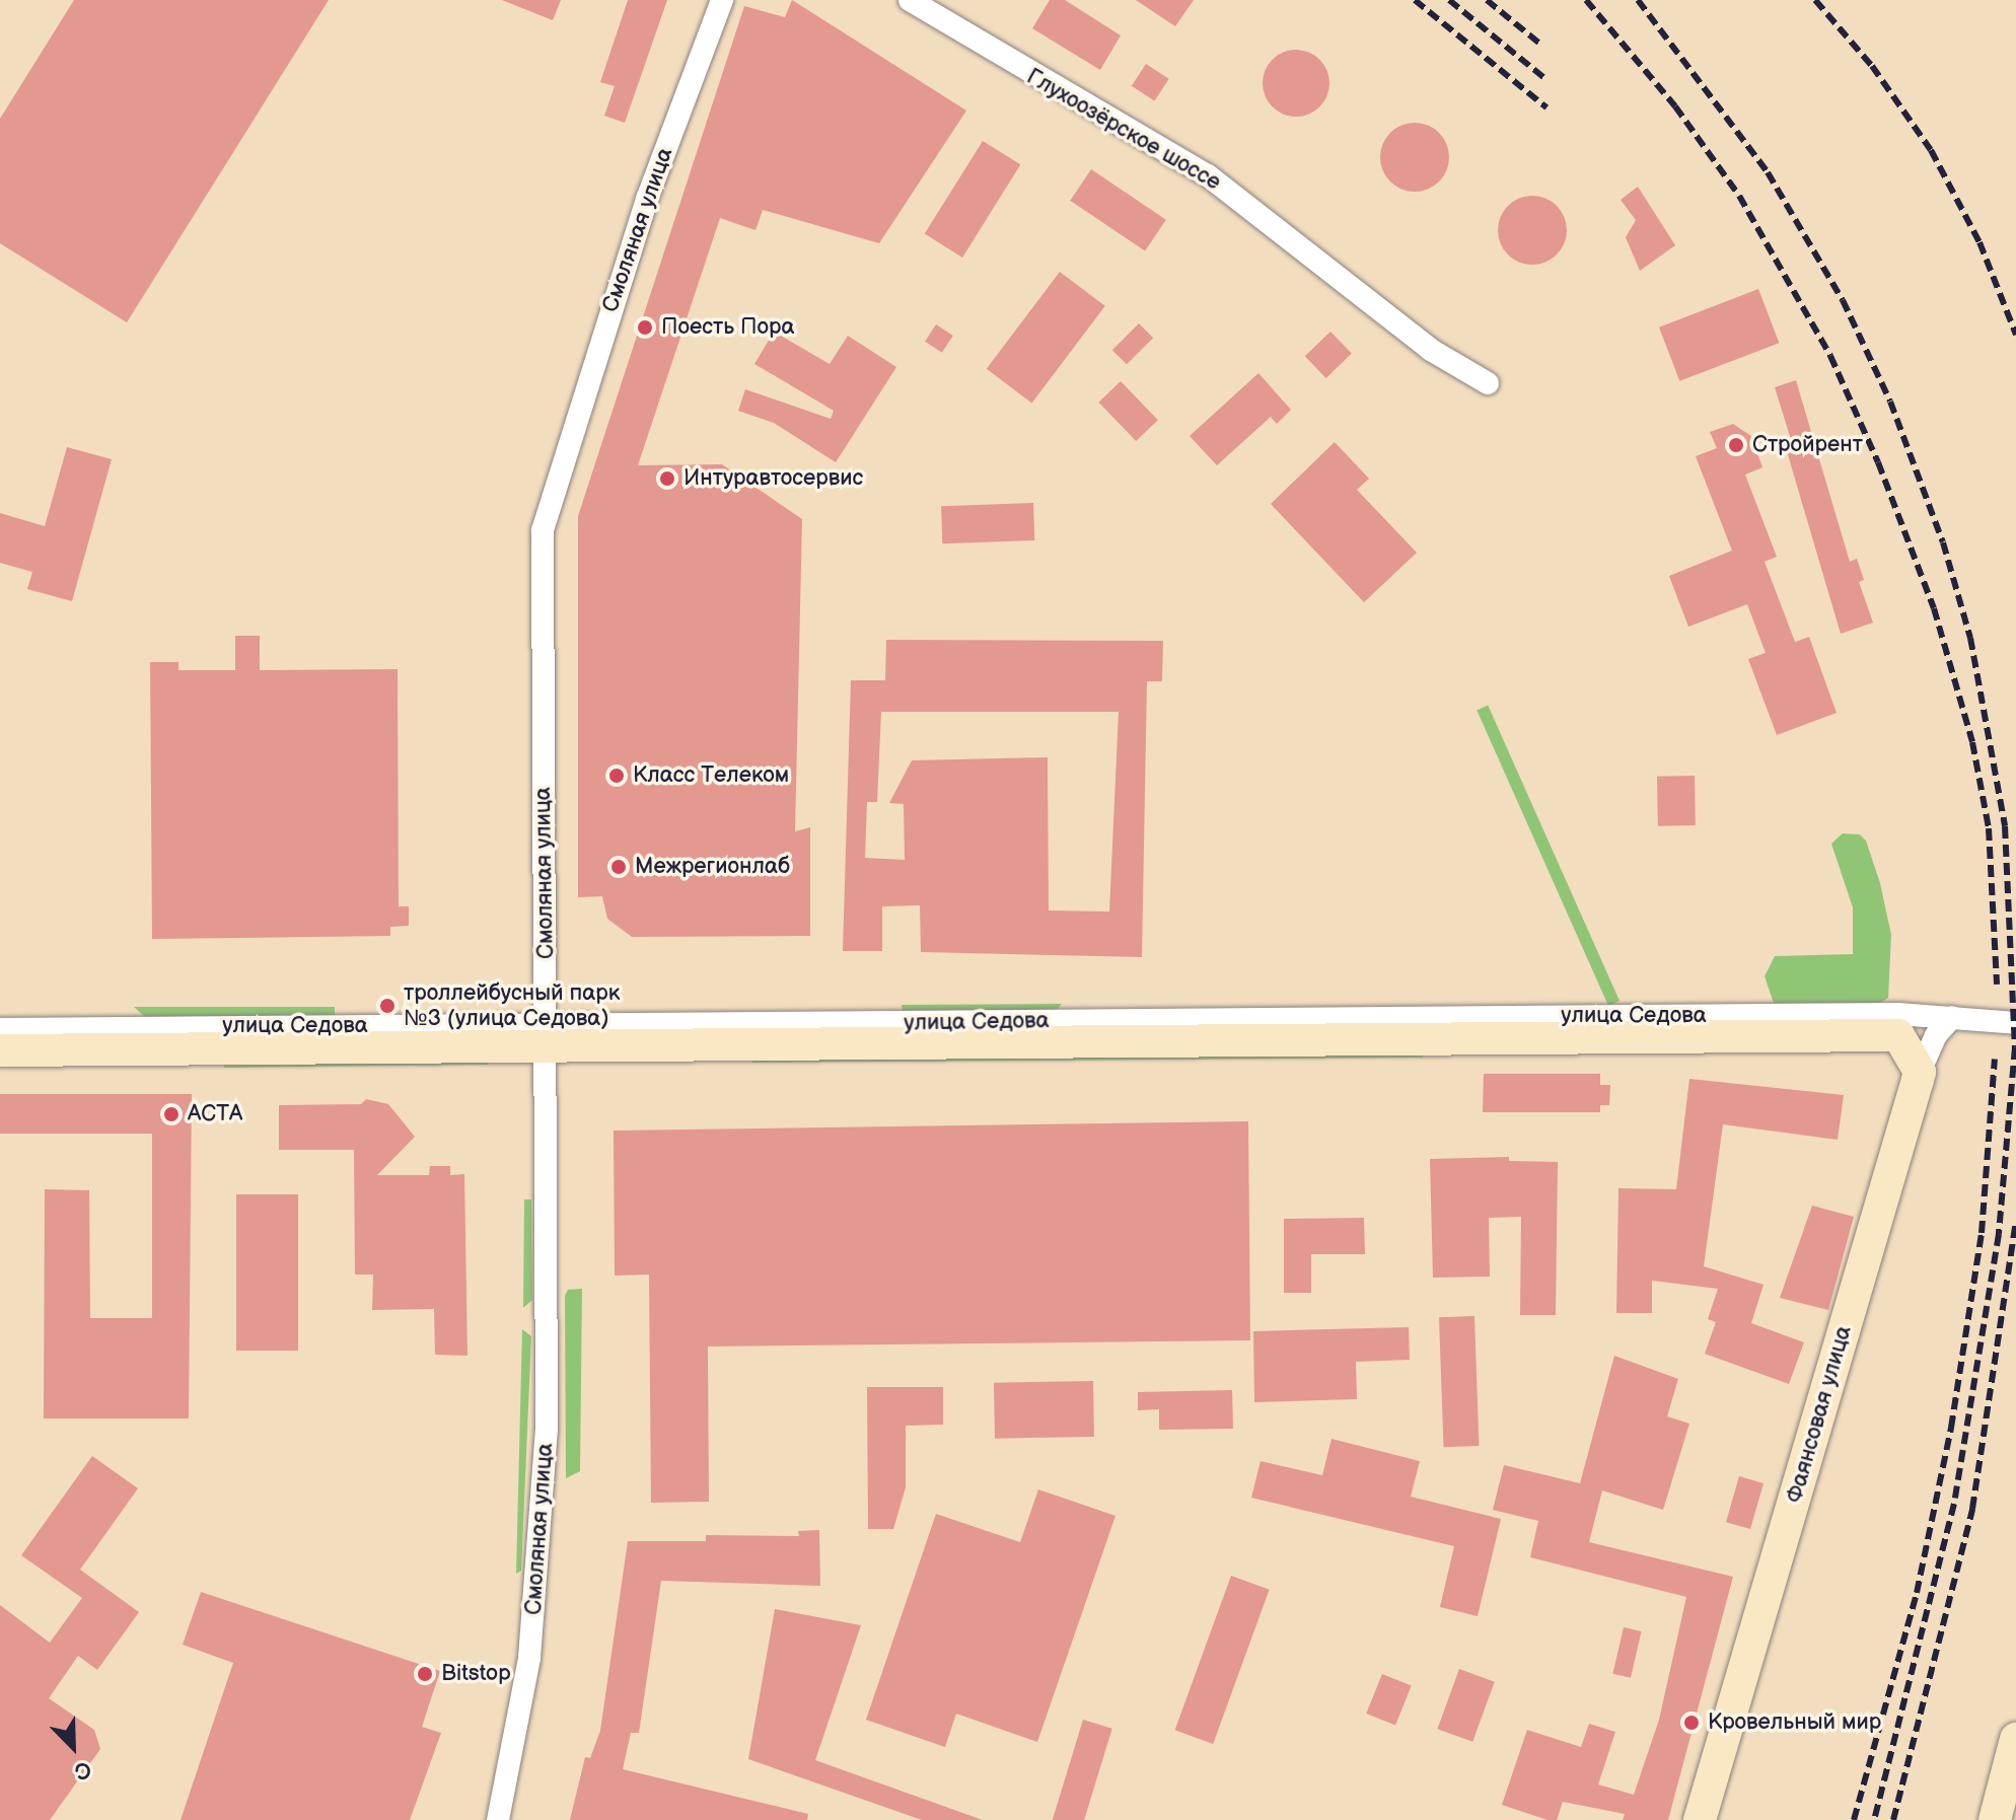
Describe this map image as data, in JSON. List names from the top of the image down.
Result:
{
  "streets": {
    "street": [
      "Глухоозёрское шоссе",
      "Смоляная улица",
      "улица Седова",
      "Фаянсовая улица"
    ]
  },
  "crossings": [
    ["Смоляная улица", "улица Седова"],
    ["улица Седова", "Фаянсовая улица"]
  ],
  "places": [
    "Поесть Пора",
    "Стройрент",
    "Интуравтосервис",
    "Класс Телеком",
    "Межрегионлаб",
    "троллейбусный парк №3 (улица Седова)",
    "АСТА",
    "Bitstop",
    "Кровельный мир"
  ],
  "north": "bottom right"
}
